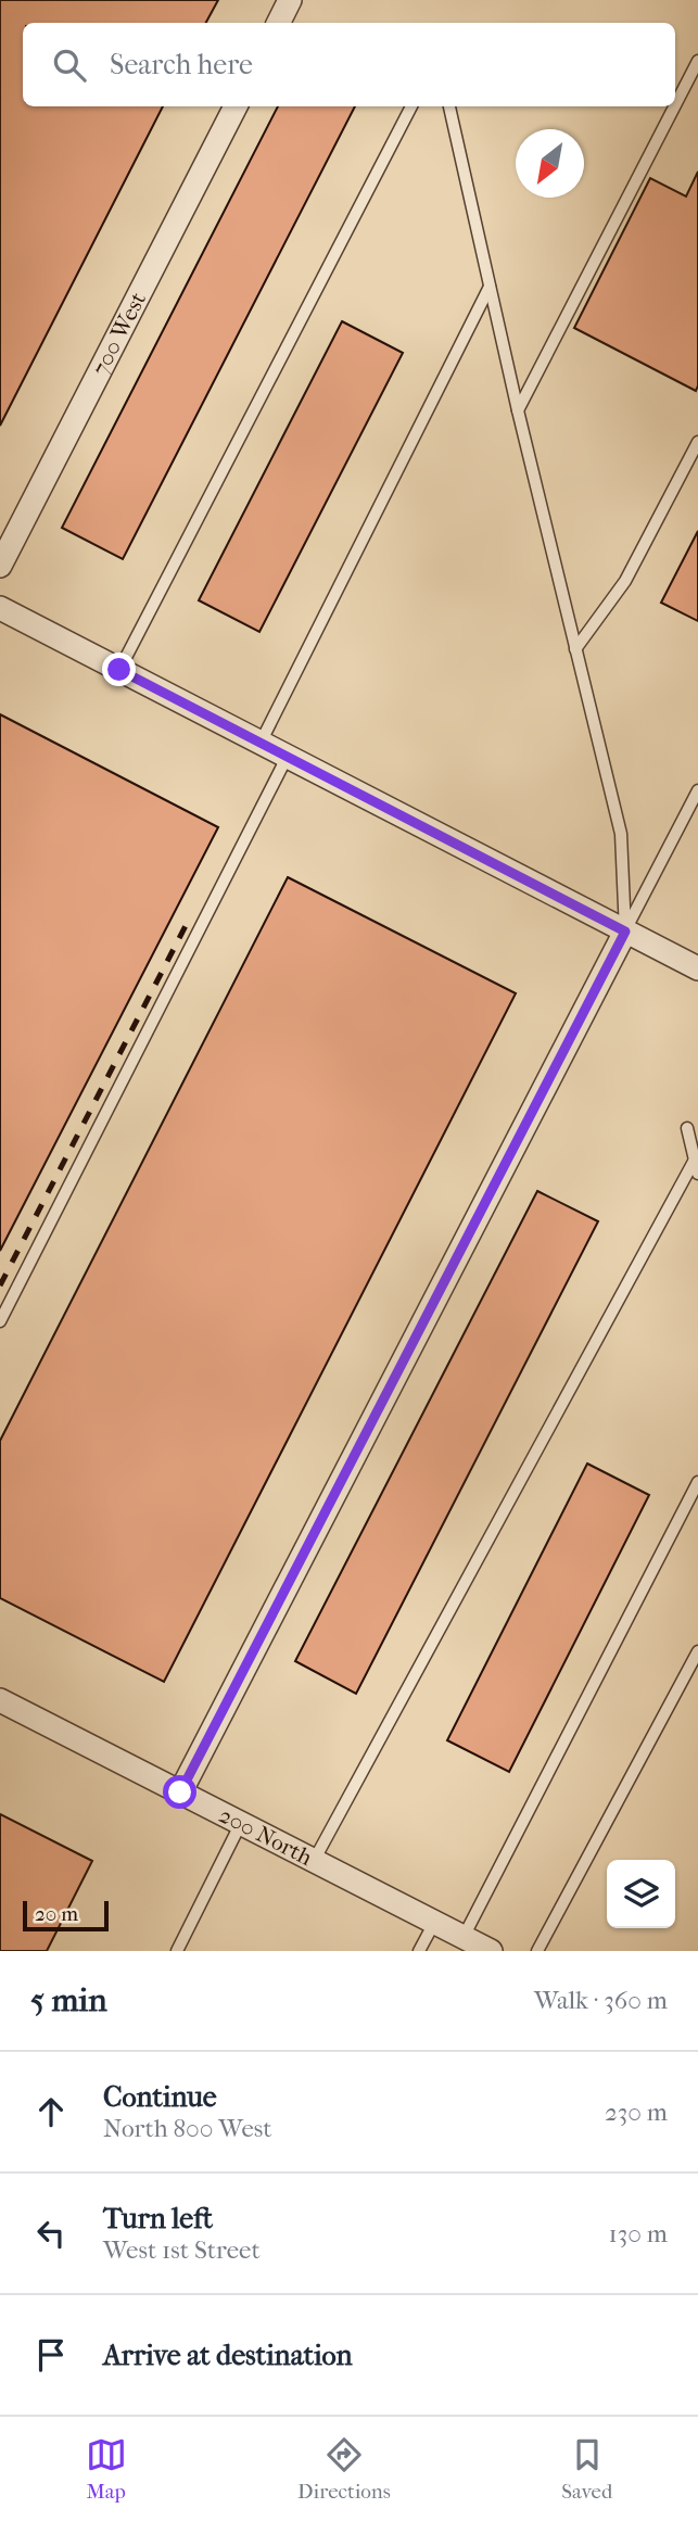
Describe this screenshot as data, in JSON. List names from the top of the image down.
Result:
{
  "streets": {
    "street": ["700 West", "200 North"]
  },
  "scale_bar": "20 m",
  "north": "bottom left",
  "page": {
    "search": "Search here",
    "scale": "20 m",
    "heading": ["5 min", "Walk · 360 m"],
    "list": [
      ["Continue", "North 800 West", "230 m"],
      ["Turn left", "West 1st Street", "130 m"],
      "Arrive at destination"
    ],
    "nav": ["Map", "Directions", "Saved"]
  }
}
